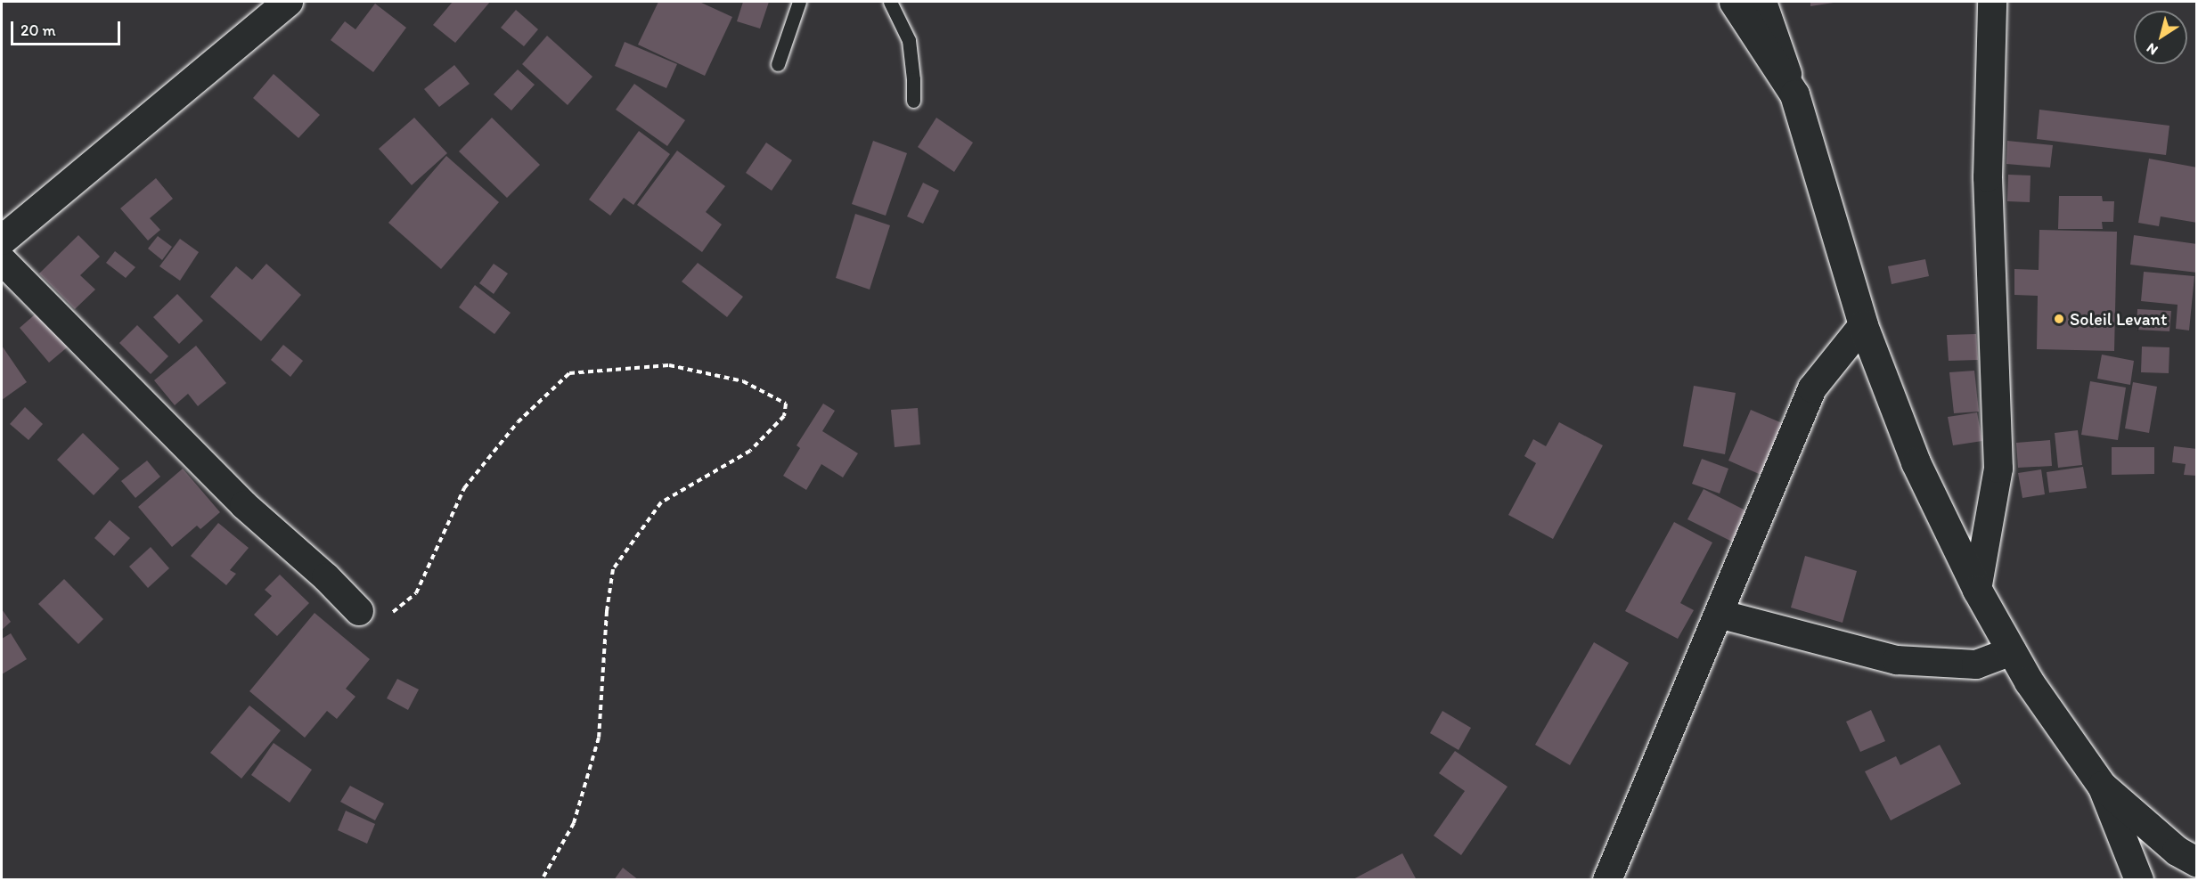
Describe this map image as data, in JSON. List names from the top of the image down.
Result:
{
  "places": ["Soleil Levant"],
  "scale_bar": "20 m",
  "north": "bottom left"
}
